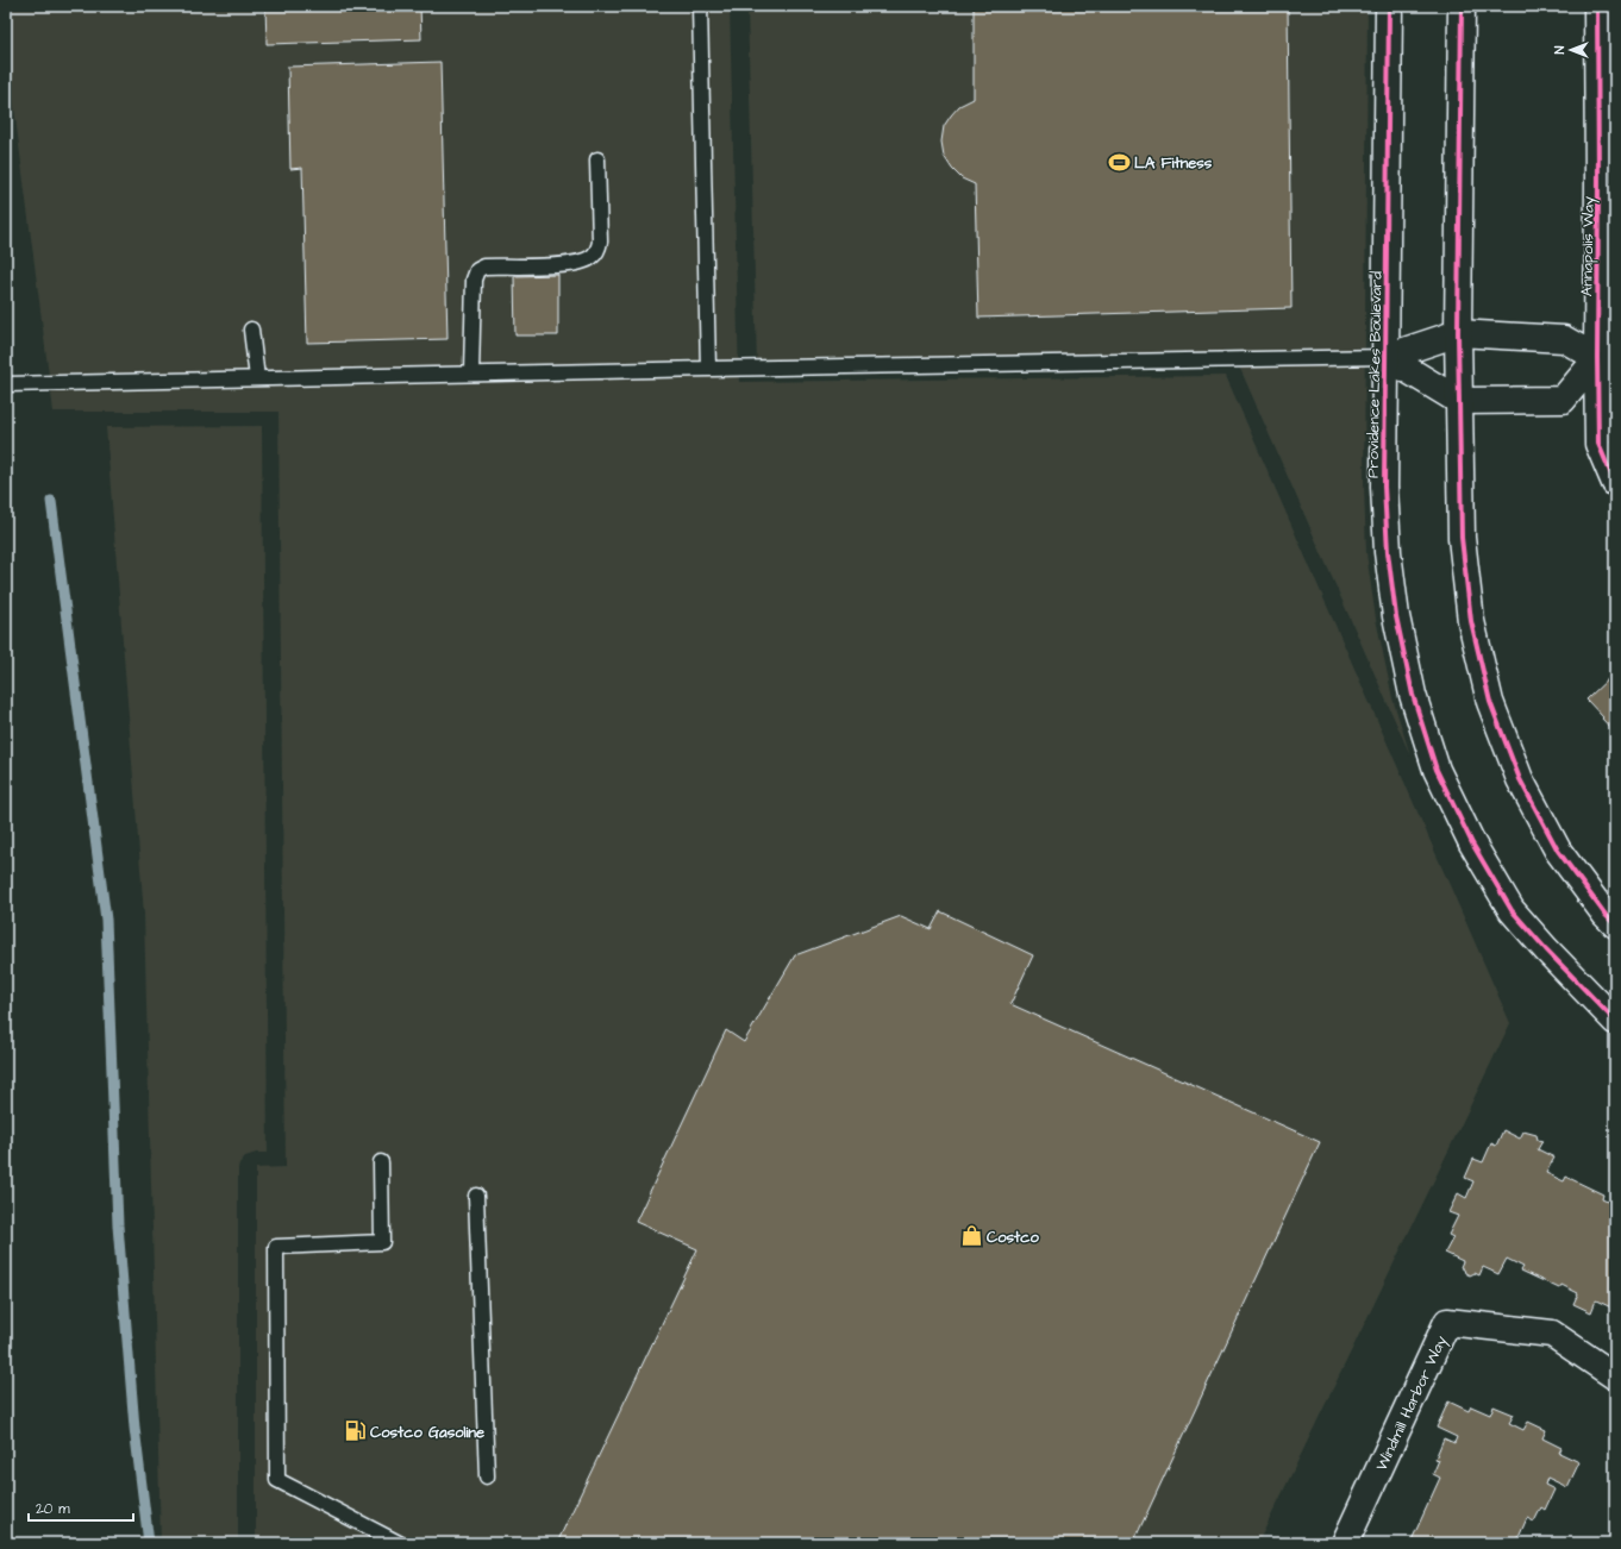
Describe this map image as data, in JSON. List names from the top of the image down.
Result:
{
  "streets": {
    "street": ["Annapolis Way", "Providence Lakes Boulevard", "Windmill Harbor Way"]
  },
  "places": {
    "sports": ["LA Fitness"],
    "shop": ["Costco"],
    "fuel station": ["Costco Gasoline"]
  },
  "scale_bar": "20 m",
  "north": "left"
}
